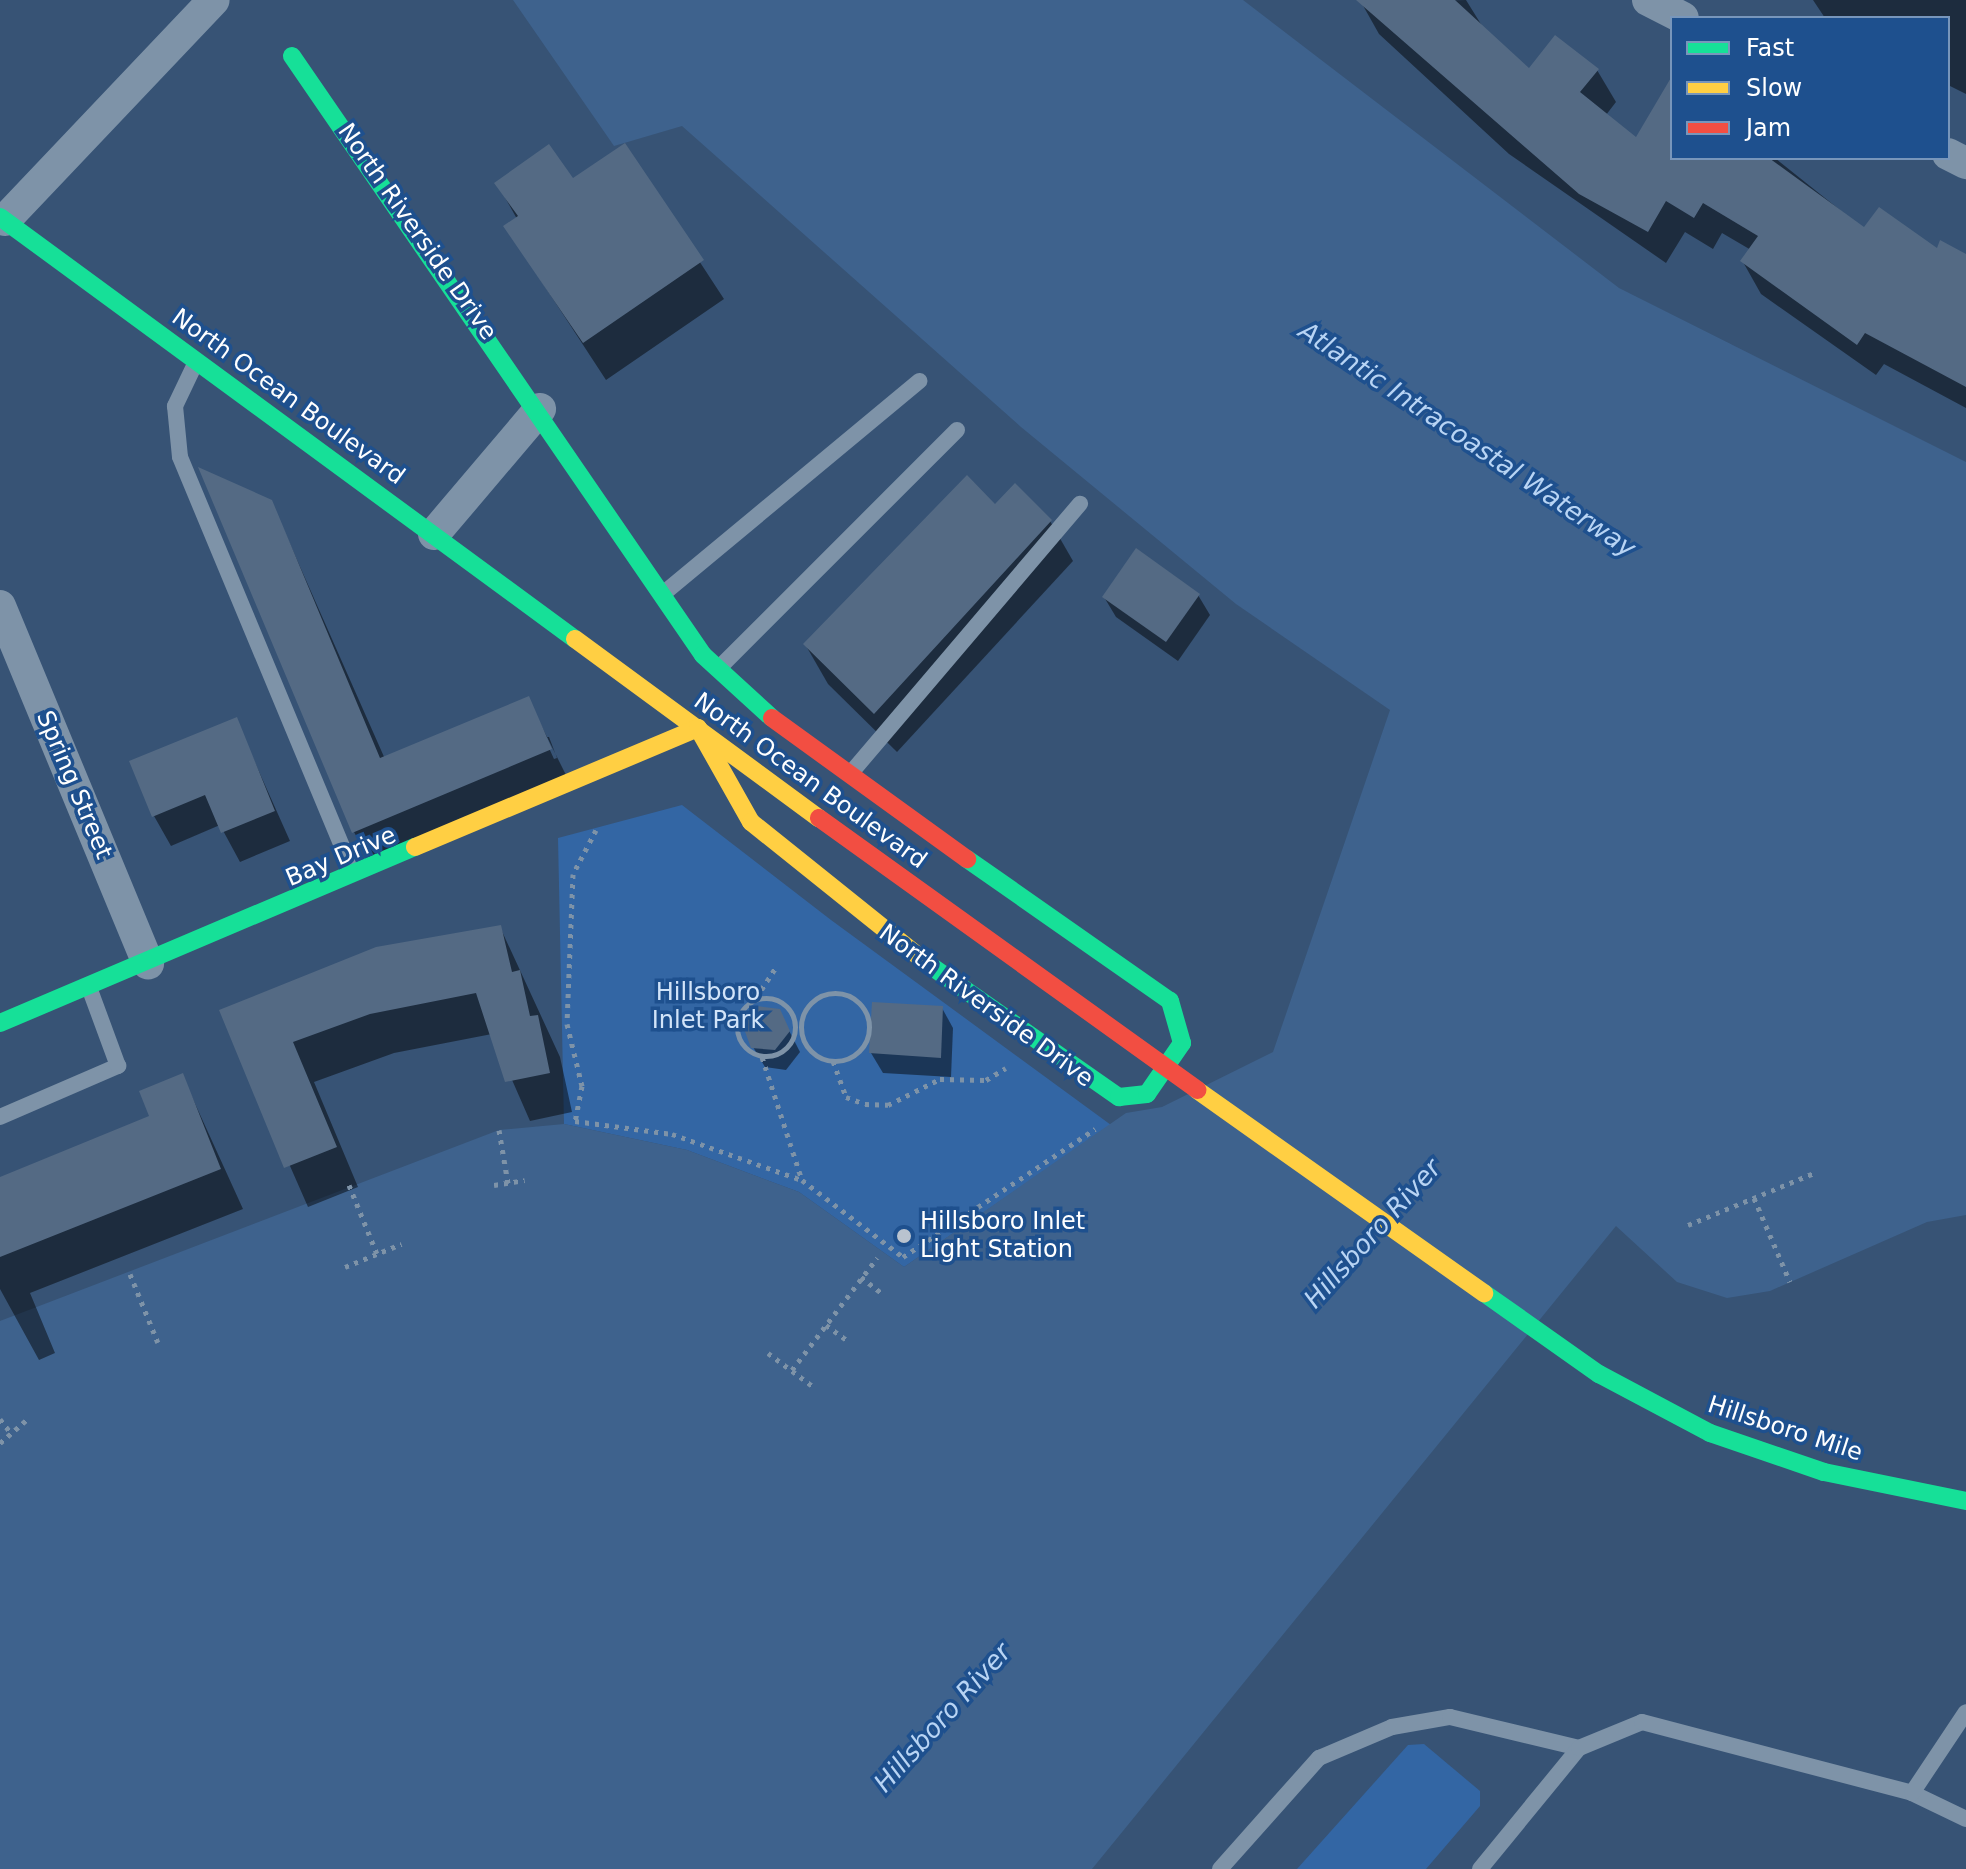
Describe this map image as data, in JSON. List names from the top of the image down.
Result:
{
  "streets": {
    "street": [
      "North Riverside Drive",
      "North Ocean Boulevard",
      "Spring Street",
      "Bay Drive",
      "Hillsboro Mile"
    ]
  },
  "crossings": [
    ["North Riverside Drive", "North Ocean Boulevard"],
    ["North Riverside Drive", "Bay Drive"],
    ["North Ocean Boulevard", "Bay Drive"],
    ["North Ocean Boulevard", "Hillsboro Mile"],
    ["Spring Street", "Bay Drive"]
  ],
  "water": ["Atlantic Intracoastal Waterway", "Hillsboro River"],
  "parks": ["Hillsboro Inlet Park"],
  "places": ["Hillsboro Inlet Light Station"],
  "legend": ["Fast", "Slow", "Jam"]
}
